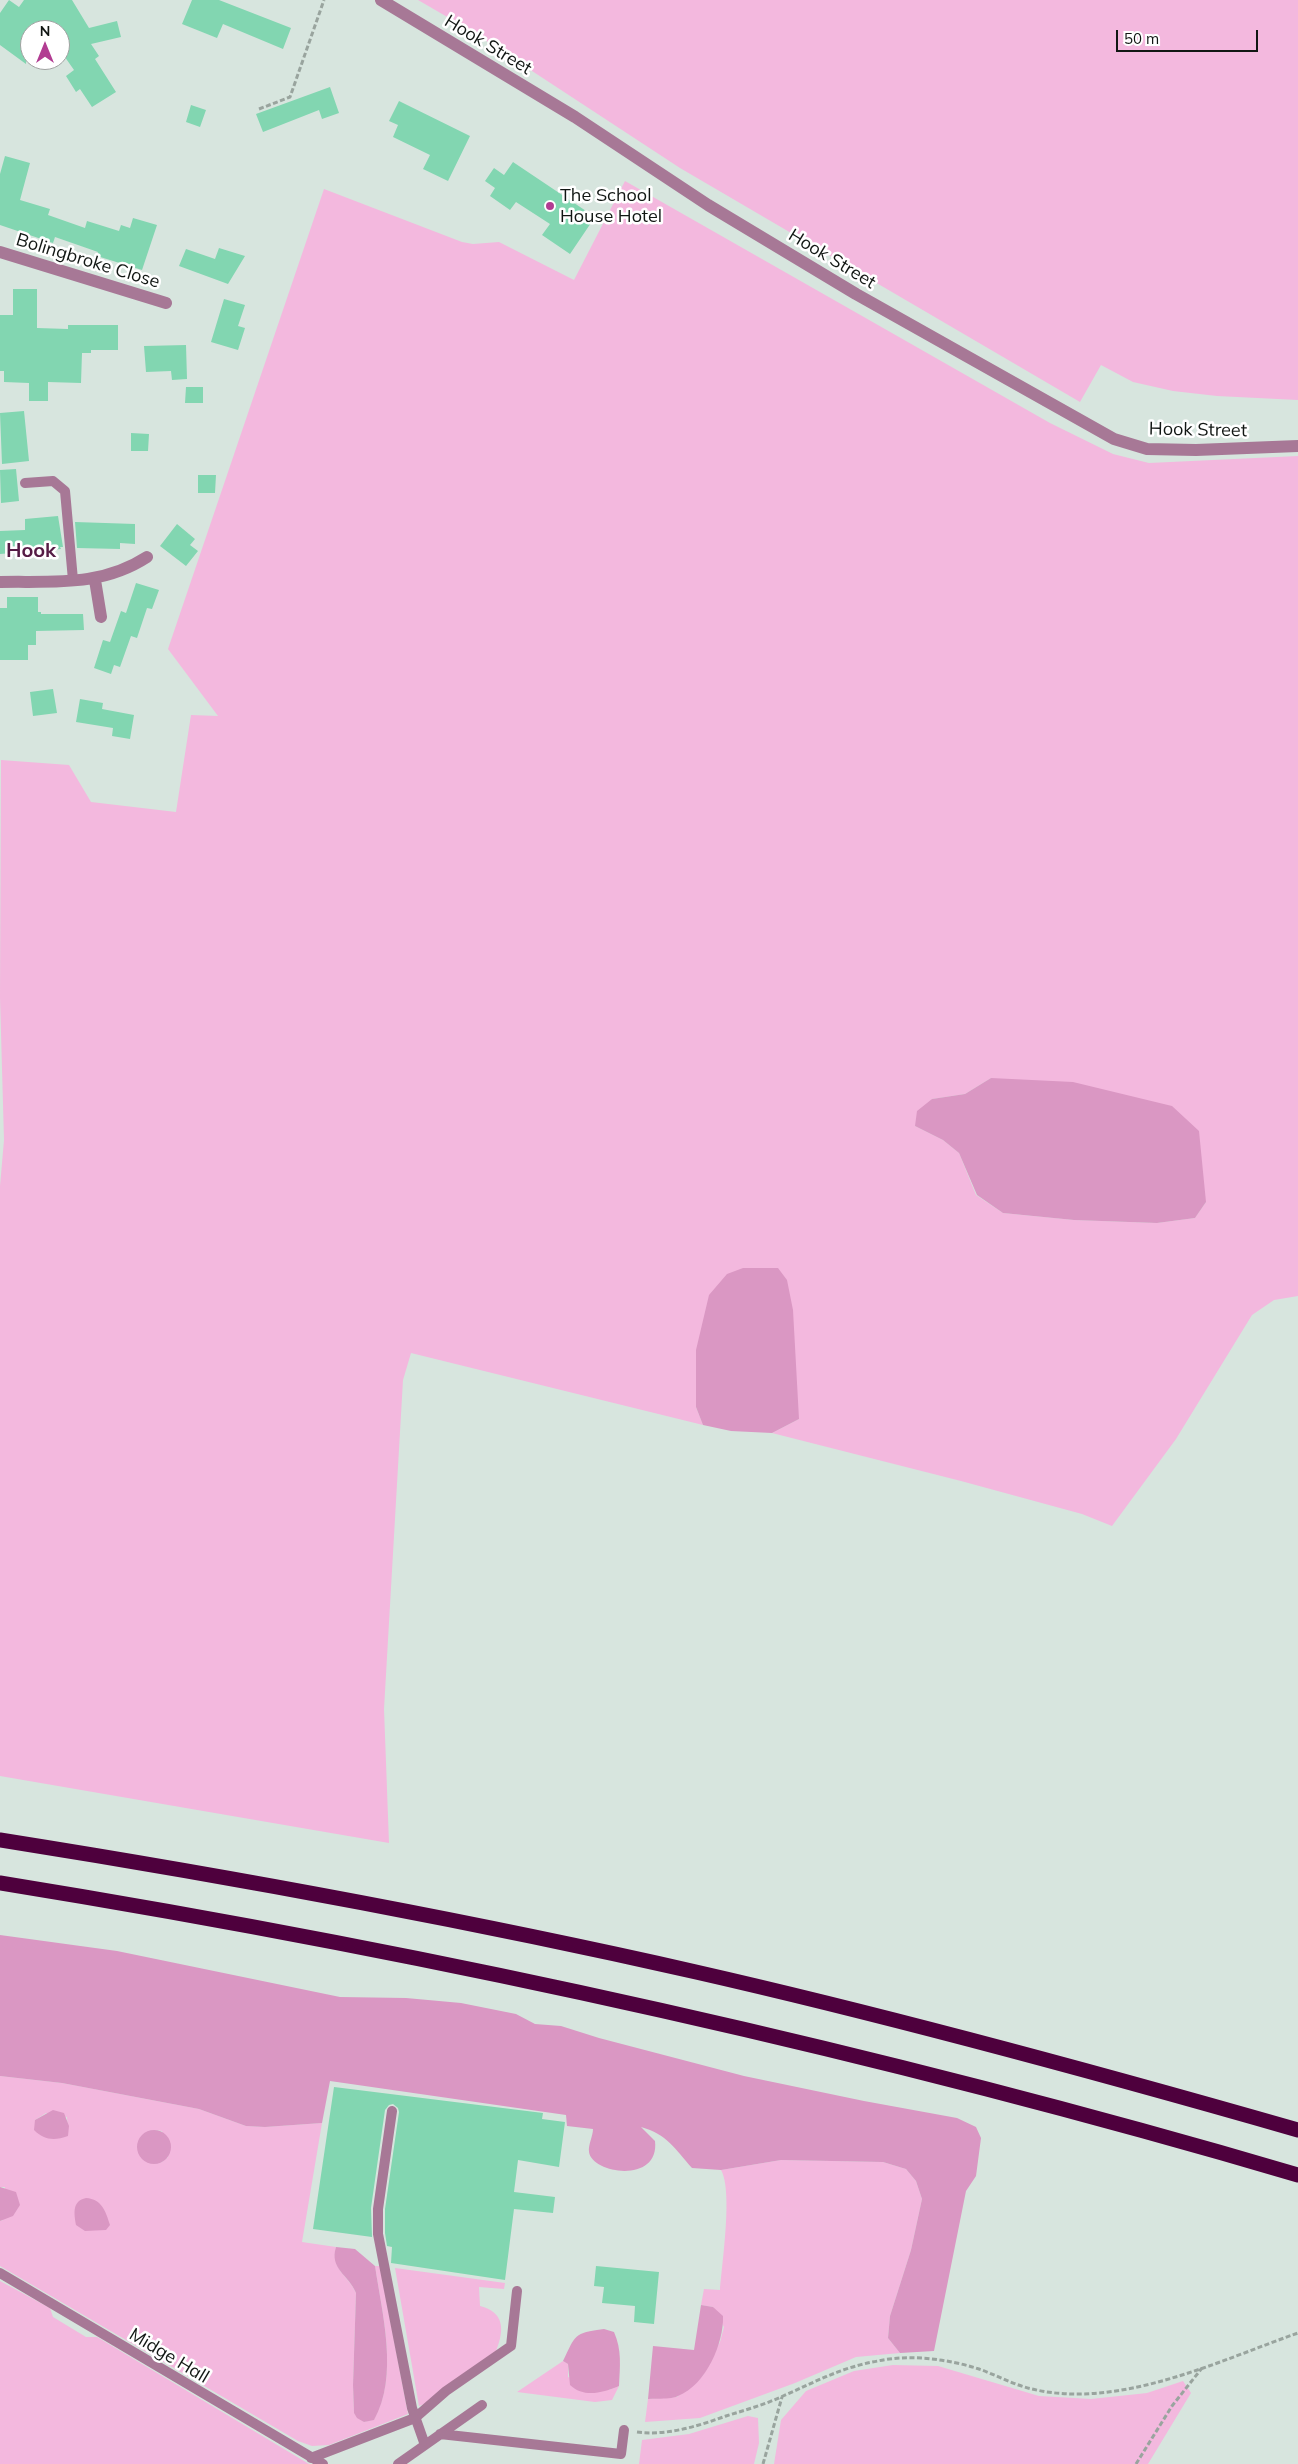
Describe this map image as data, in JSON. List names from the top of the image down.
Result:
{
  "streets": {
    "street": ["Hook Street", "Bolingbroke Close"],
    "lane": ["Midge Hall"]
  },
  "districts": ["Hook"],
  "places": ["The School House Hotel"],
  "scale_bar": "50 m",
  "north": "top"
}
